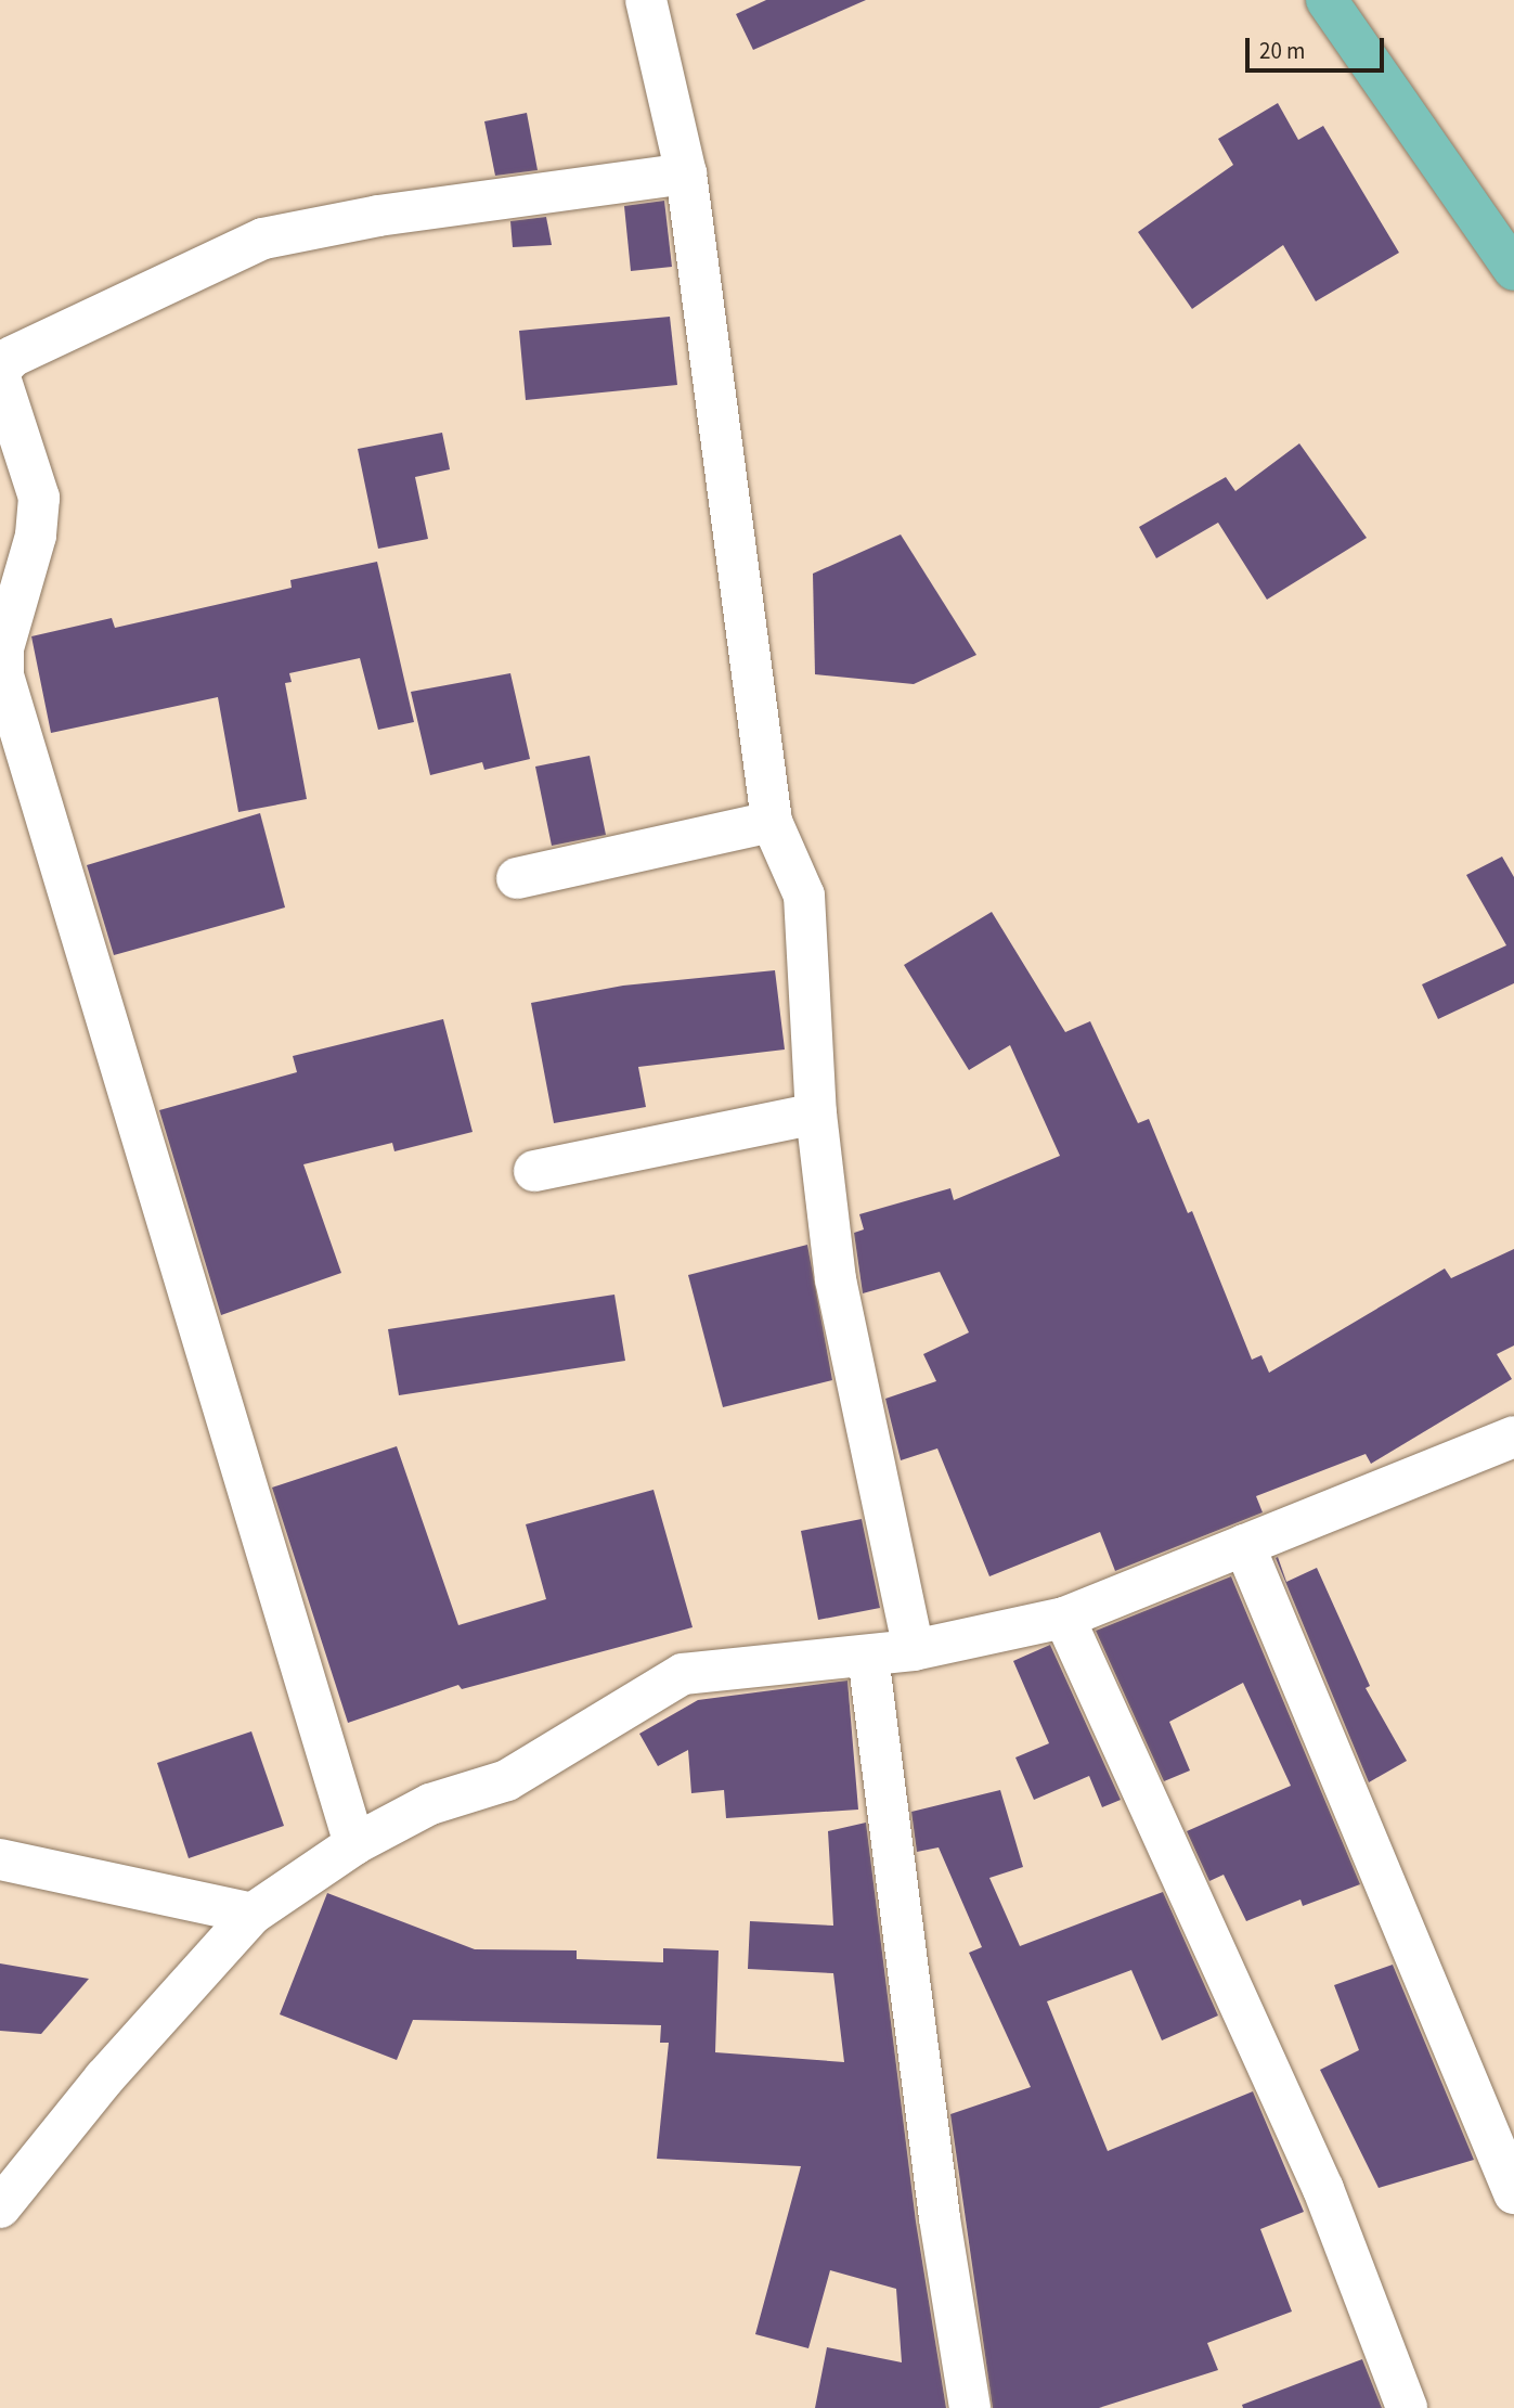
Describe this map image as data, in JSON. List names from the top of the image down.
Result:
{
  "scale_bar": "20 m"
}
